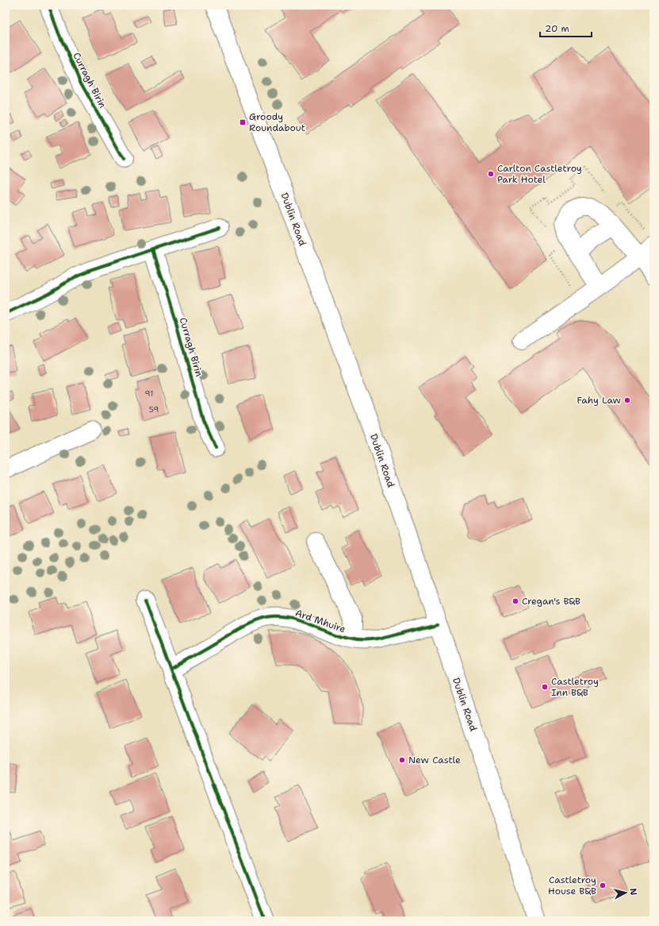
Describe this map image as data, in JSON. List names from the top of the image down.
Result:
{
  "streets": {
    "street": ["Curragh Birin", "Dublin Road", "Ard Mhuire"]
  },
  "crossings": [
    ["Dublin Road", "Ard Mhuire"]
  ],
  "places": {
    "transit": ["Groody Roundabout"],
    "other": [
      "Carlton Castletroy Park Hotel",
      "Fahy Law",
      "Cregan's B&B",
      "Castletroy Inn B&B",
      "New Castle",
      "Castletroy House B&B"
    ]
  },
  "house_numbers": ["91", "59"],
  "scale_bar": "20 m",
  "north": "right"
}
